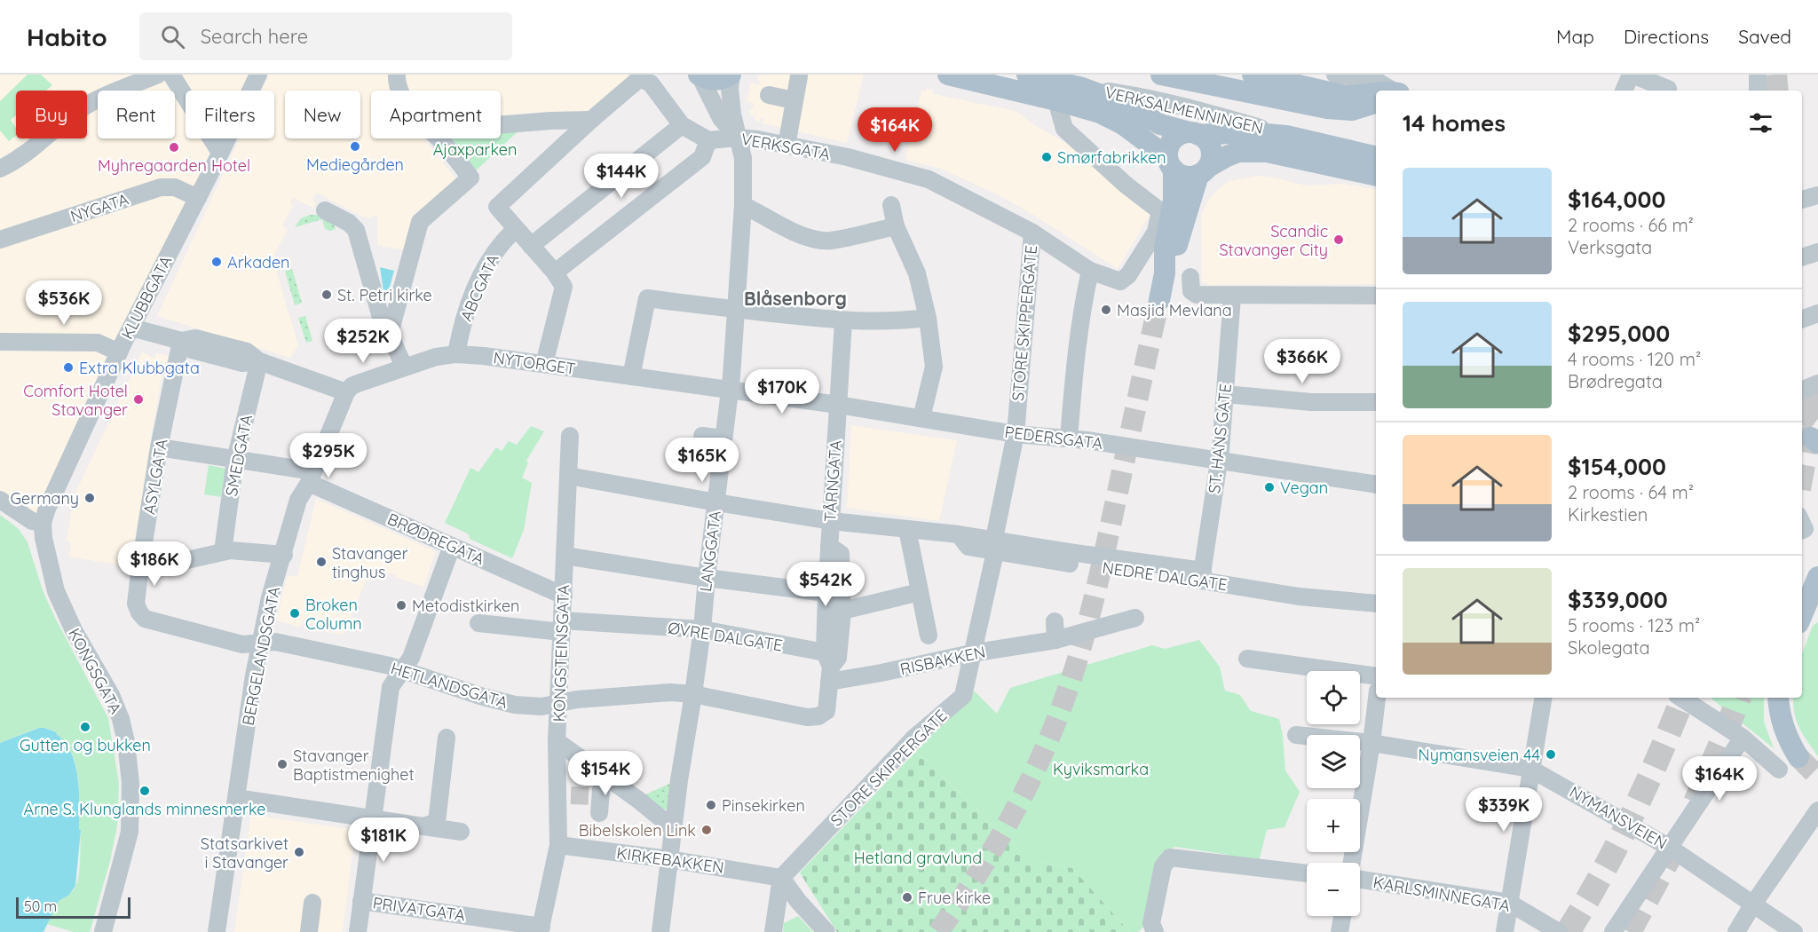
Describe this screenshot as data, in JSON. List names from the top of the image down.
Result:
{
  "streets": {
    "main road": ["VERKSALMENNINGEN"],
    "street": [
      "VERKSGATA",
      "NYGATA",
      "ABCGATA",
      "KLUBBGATA",
      "STORE SKIPPERGATE",
      "NYTORGET",
      "PEDERSGATA",
      "ST. HANS GATE",
      "SMEDGATA",
      "ASYLGATA",
      "TÅRNGATA",
      "BRØDREGATA",
      "LANGGATA",
      "NEDRE DALGATE",
      "ØVRE DALGATE",
      "KONGSTEINSGATA",
      "BERGELANDSGATA",
      "RISBAKKEN",
      "KONGSGATA",
      "HETLANDSGATA",
      "NYMANSVEIEN",
      "KIRKEBAKKEN",
      "KARLSMINNEGATA",
      "PRIVATGATA"
    ]
  },
  "crossings": [
    ["VERKSALMENNINGEN", "VERKSGATA"],
    ["VERKSGATA", "STORE SKIPPERGATE"],
    ["VERKSGATA", "LANGGATA"],
    ["NYGATA", "KLUBBGATA"],
    ["ABCGATA", "NYTORGET"],
    ["KLUBBGATA", "KONGSGATA"],
    ["STORE SKIPPERGATE", "PEDERSGATA"],
    ["STORE SKIPPERGATE", "NEDRE DALGATE"],
    ["STORE SKIPPERGATE", "RISBAKKEN"],
    ["STORE SKIPPERGATE", "KIRKEBAKKEN"],
    ["NYTORGET", "PEDERSGATA"],
    ["NYTORGET", "LANGGATA"],
    ["NYTORGET", "BERGELANDSGATA"],
    ["PEDERSGATA", "ST. HANS GATE"],
    ["PEDERSGATA", "TÅRNGATA"],
    ["PEDERSGATA", "LANGGATA"],
    ["ST. HANS GATE", "NEDRE DALGATE"],
    ["SMEDGATA", "BRØDREGATA"],
    ["ASYLGATA", "BRØDREGATA"],
    ["ASYLGATA", "HETLANDSGATA"],
    ["TÅRNGATA", "NEDRE DALGATE"],
    ["TÅRNGATA", "ØVRE DALGATE"],
    ["TÅRNGATA", "RISBAKKEN"],
    ["TÅRNGATA", "HETLANDSGATA"],
    ["BRØDREGATA", "KONGSTEINSGATA"],
    ["BRØDREGATA", "BERGELANDSGATA"],
    ["LANGGATA", "NEDRE DALGATE"],
    ["LANGGATA", "ØVRE DALGATE"],
    ["LANGGATA", "HETLANDSGATA"],
    ["LANGGATA", "KIRKEBAKKEN"],
    ["NEDRE DALGATE", "KONGSTEINSGATA"],
    ["ØVRE DALGATE", "KONGSTEINSGATA"],
    ["ØVRE DALGATE", "RISBAKKEN"],
    ["KONGSTEINSGATA", "HETLANDSGATA"],
    ["KONGSTEINSGATA", "KIRKEBAKKEN"],
    ["KONGSTEINSGATA", "PRIVATGATA"],
    ["BERGELANDSGATA", "HETLANDSGATA"]
  ],
  "districts": ["Blåsenborg"],
  "parks": ["Ajaxparken", "Kyviksmarka", "Hetland gravlund"],
  "places": [
    "Mediegården",
    "Myhregaarden Hotel",
    "Smørfabrikken",
    "Scandic Stavanger City",
    "Arkaden",
    "St. Petri kirke",
    "Masjid Mevlana",
    "Extra Klubbgata",
    "Comfort Hotel Stavanger",
    "Vegan",
    "Germany",
    "Stavanger tinghus",
    "Metodistkirken",
    "Broken Column",
    "Gutten og bukken",
    "Nymansveien 44",
    "Stavanger Baptistmenighet",
    "Arne S. Klunglands minnesmerke",
    "Pinsekirken",
    "Bibelskolen Link",
    "Statsarkivet i Stavanger",
    "Frue kirke"
  ],
  "scale_bar": "50 m",
  "page": {
    "header": "Habito",
    "search": "Search here",
    "nav": ["Map", "Directions", "Saved"],
    "chip": [
      "Buy",
      "Rent",
      "Filters",
      "New",
      "Apartment"
    ],
    "heading": "14 homes",
    "price": [
      "$164K",
      "$144K",
      "$536K",
      "$252K",
      "$366K",
      "$170K",
      "$295K",
      "$165K",
      "$186K",
      "$542K",
      "$154K",
      "$164K",
      "$339K",
      "$181K"
    ],
    "list": [
      {
        "name": "$164,000",
        "note": "2 rooms · 66 m² · Verksgata"
      },
      {
        "name": "$295,000",
        "note": "4 rooms · 120 m² · Brødregata"
      },
      {
        "name": "$154,000",
        "note": "2 rooms · 64 m² · Kirkestien"
      },
      {
        "name": "$339,000",
        "note": "5 rooms · 123 m² · Skolegata"
      }
    ],
    "map_buttons": ["+", "−"],
    "scale": "50 m"
  }
}
